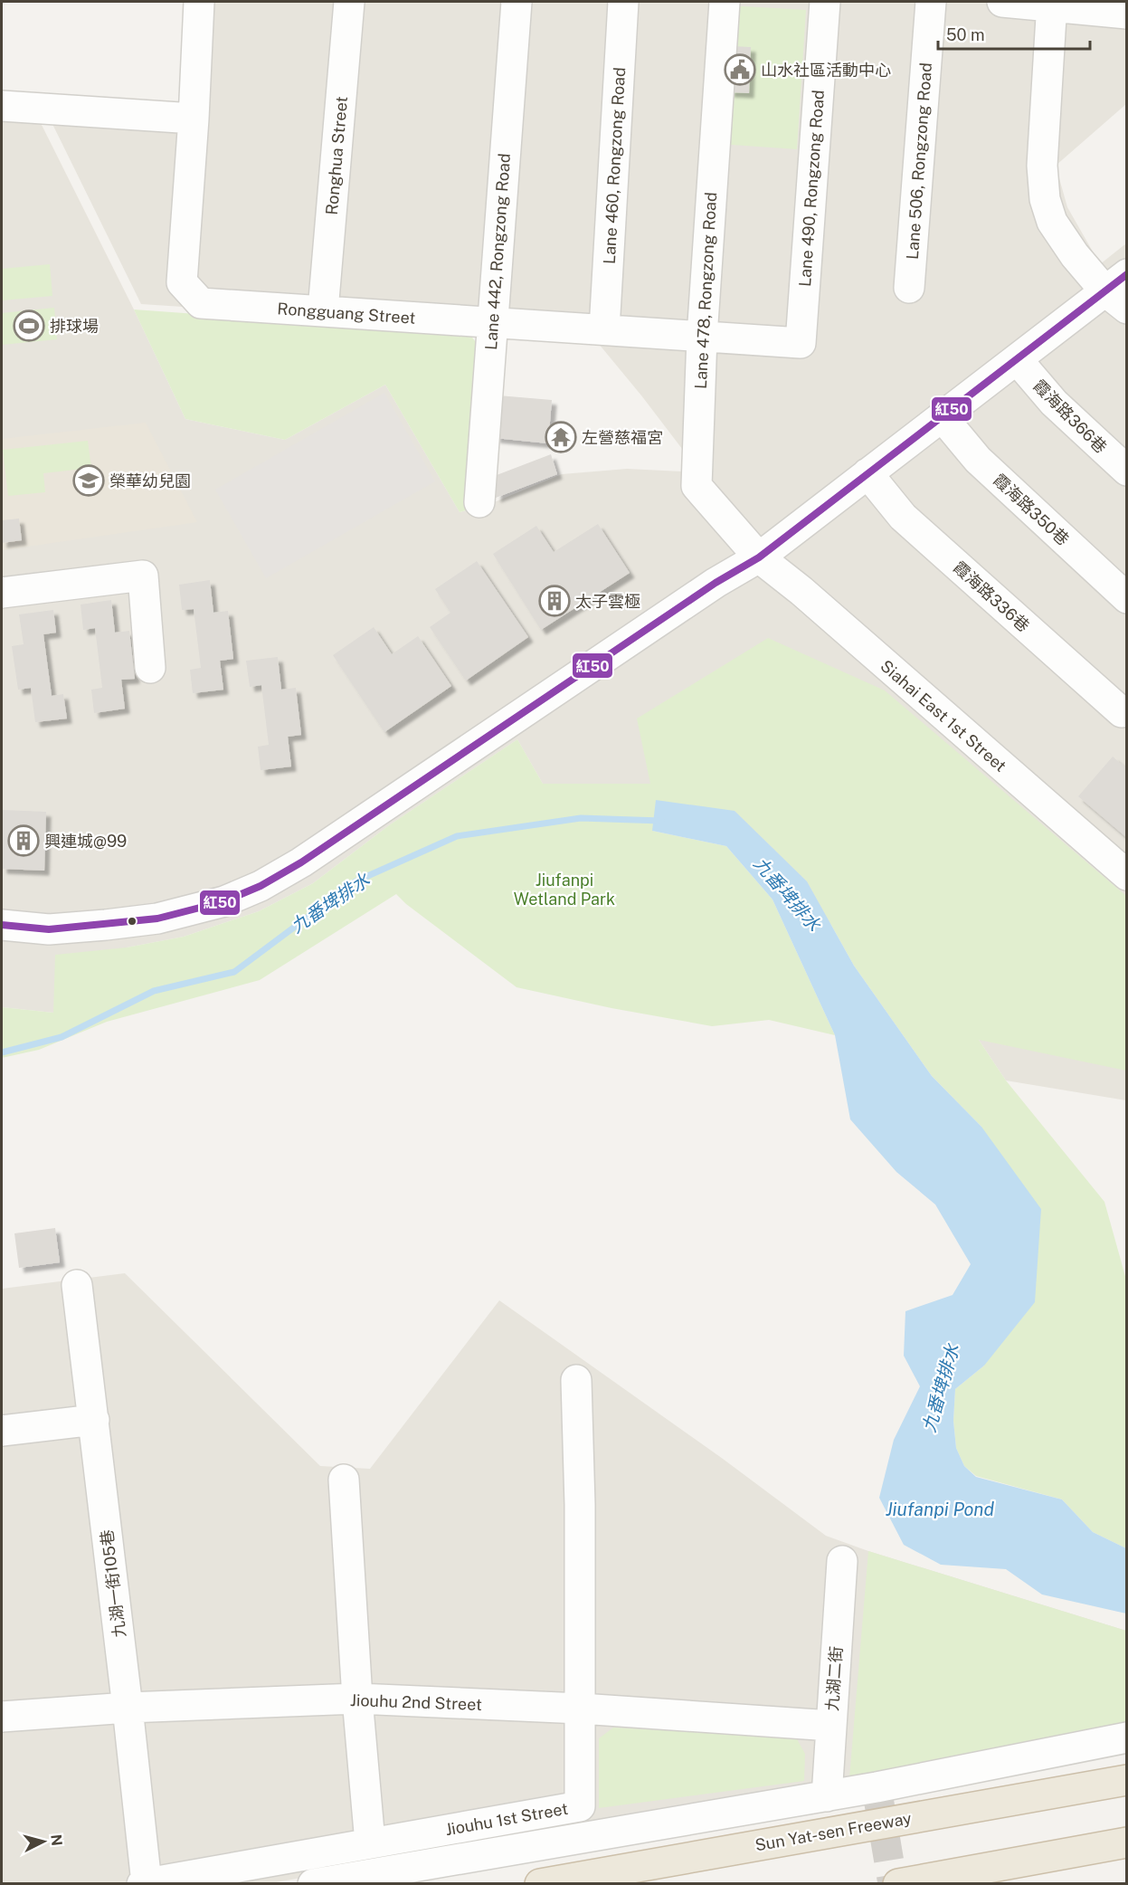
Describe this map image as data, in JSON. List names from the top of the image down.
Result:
{
  "streets": {
    "highway": ["Sun Yat-sen Freeway"],
    "street": [
      "Ronghua Street",
      "Lane 506, Rongzong Road",
      "Lane 460, Rongzong Road",
      "Lane 490, Rongzong Road",
      "Lane 442, Rongzong Road",
      "Lane 478, Rongzong Road",
      "Rongguang Street",
      "霞海路366巷",
      "霞海路350巷",
      "霞海路336巷",
      "Siahai East 1st Street",
      "九湖一街105巷",
      "九湖二街",
      "Jiouhu 2nd Street",
      "Jiouhu 1st Street"
    ]
  },
  "crossings": [
    ["Ronghua Street", "Rongguang Street"],
    ["Lane 460, Rongzong Road", "Rongguang Street"],
    ["Lane 490, Rongzong Road", "Rongguang Street"],
    ["Lane 442, Rongzong Road", "Rongguang Street"],
    ["Lane 478, Rongzong Road", "Rongguang Street"],
    ["Lane 478, Rongzong Road", "Siahai East 1st Street"],
    ["九湖一街105巷", "Jiouhu 2nd Street"],
    ["九湖一街105巷", "Jiouhu 1st Street"],
    ["九湖二街", "Jiouhu 2nd Street"],
    ["Jiouhu 2nd Street", "Jiouhu 1st Street"]
  ],
  "water": ["九番埤排水", "Jiufanpi Pond"],
  "parks": ["Jiufanpi Wetland Park"],
  "places": {
    "public building": ["山水社區活動中心"],
    "sports": ["排球場"],
    "temple": ["左營慈福宮"],
    "school or university": ["榮華幼兒園"],
    "building": ["太子雲極", "興連城@99"]
  },
  "lines": ["transit line 紅50"],
  "scale_bar": "50 m",
  "north": "right"
}
